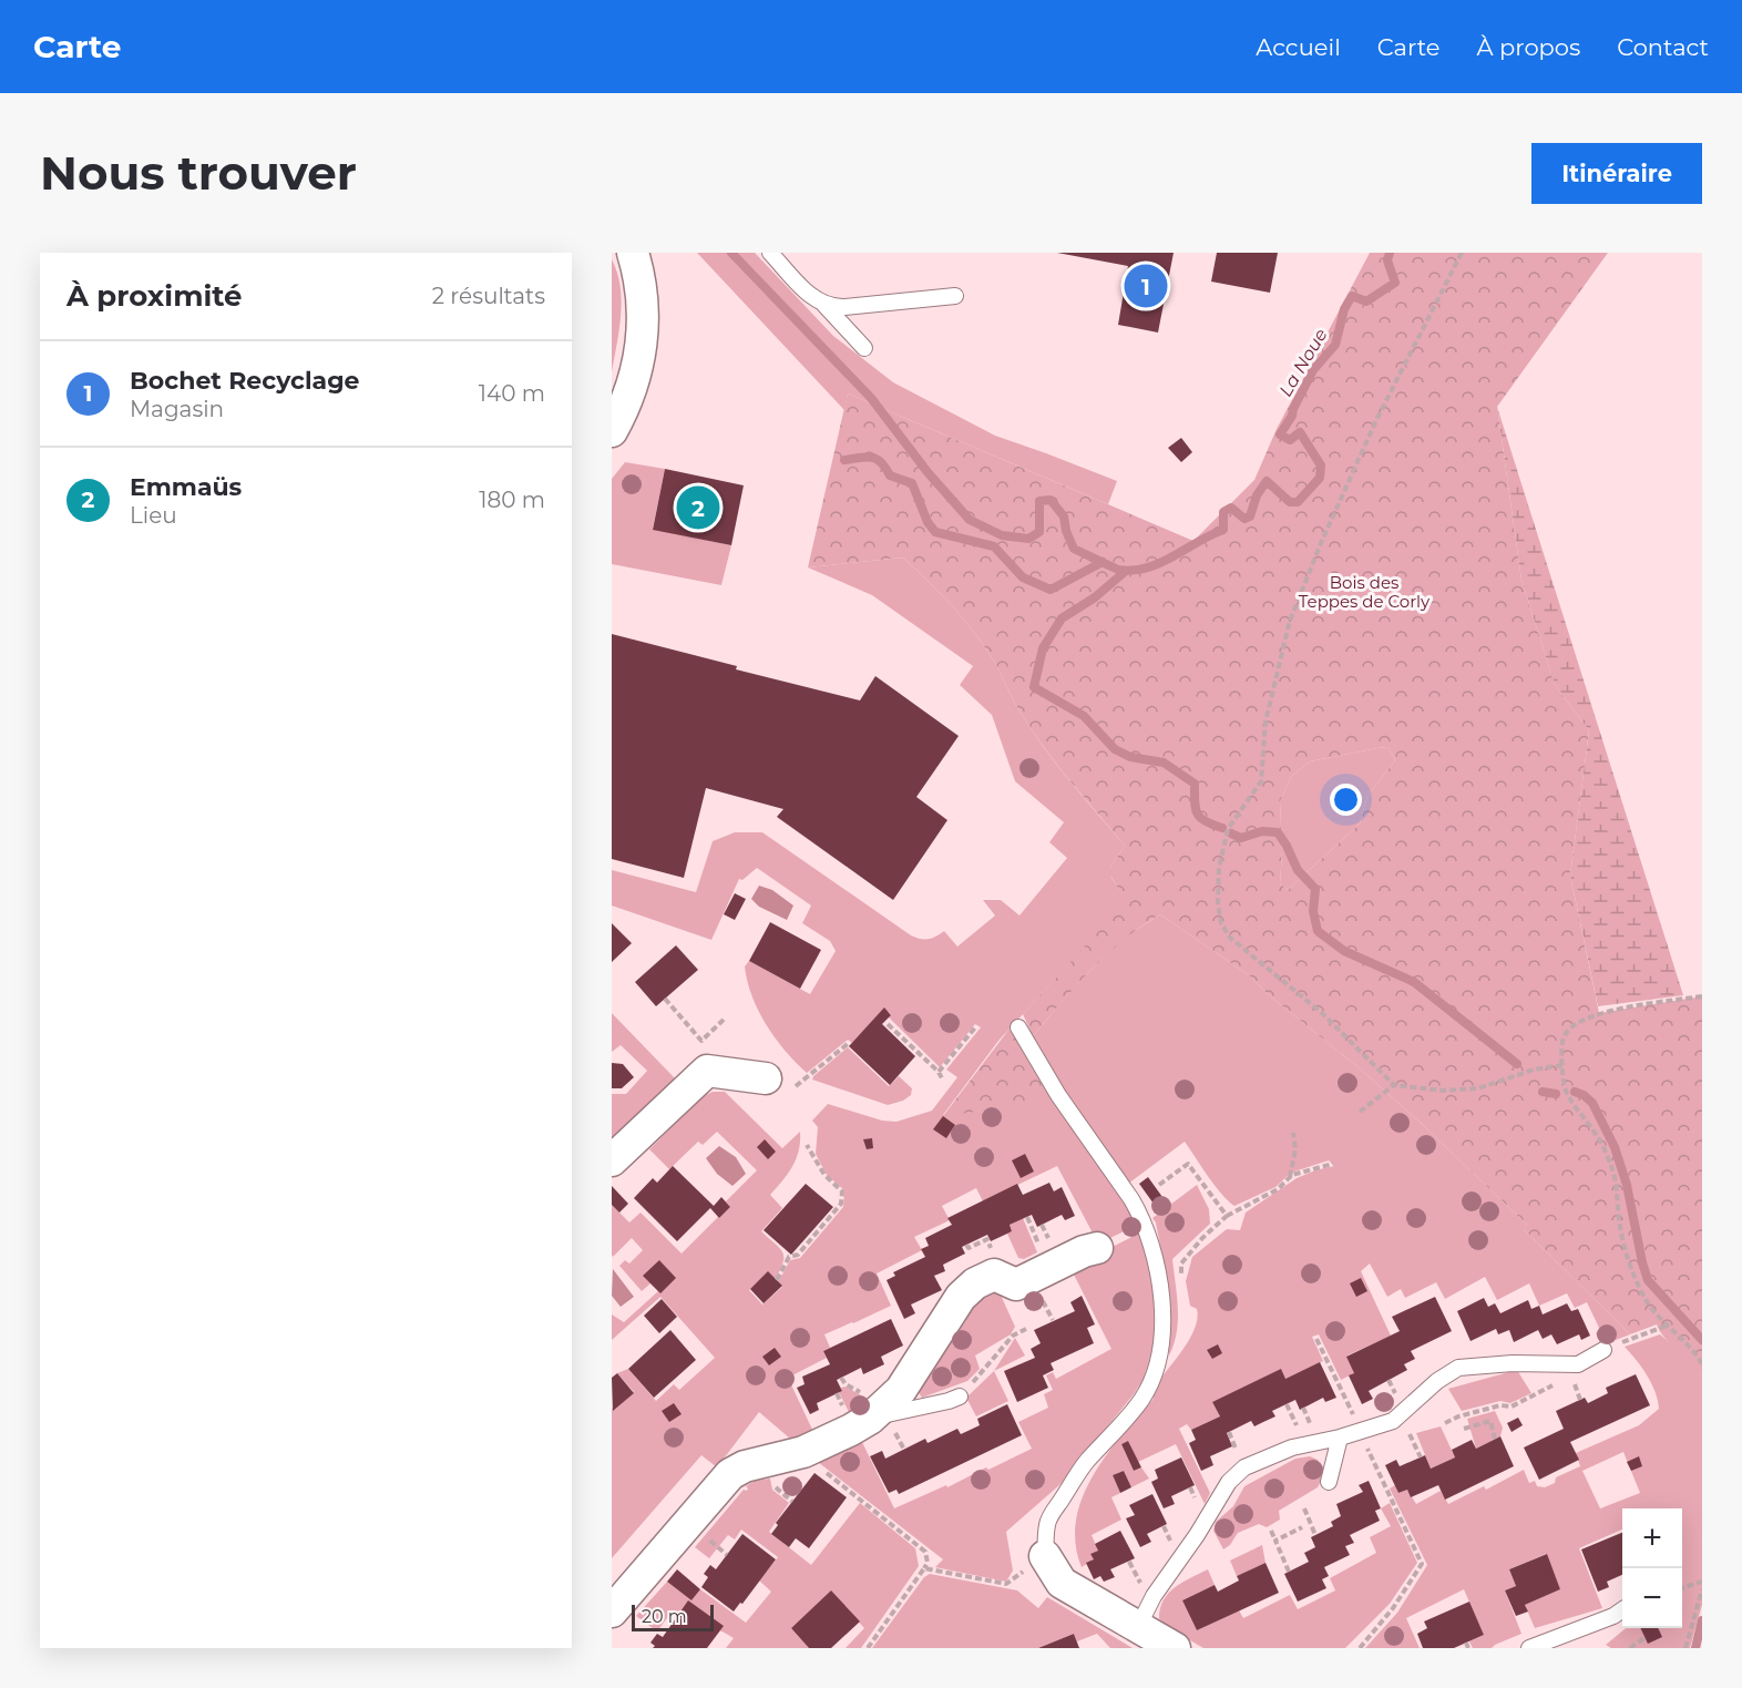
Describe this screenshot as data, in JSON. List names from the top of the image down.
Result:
{
  "water": ["La Noue"],
  "parks": ["Bois des Teppes de Corly"],
  "scale_bar": "20 m",
  "page": {
    "header": "Carte",
    "nav": [
      "Accueil",
      "Carte",
      "À propos",
      "Contact"
    ],
    "buttons": "Itinéraire",
    "title": "Nous trouver",
    "heading": ["À proximité", "2 résultats"],
    "pins": ["1", "2"],
    "list": [
      {
        "mark": "1",
        "name": "Bochet Recyclage",
        "note": "Magasin",
        "value": "140 m"
      },
      {
        "mark": "2",
        "name": "Emmaüs",
        "note": "Lieu",
        "value": "180 m"
      }
    ],
    "map_buttons": ["+", "−"],
    "scale": "20 m"
  }
}
